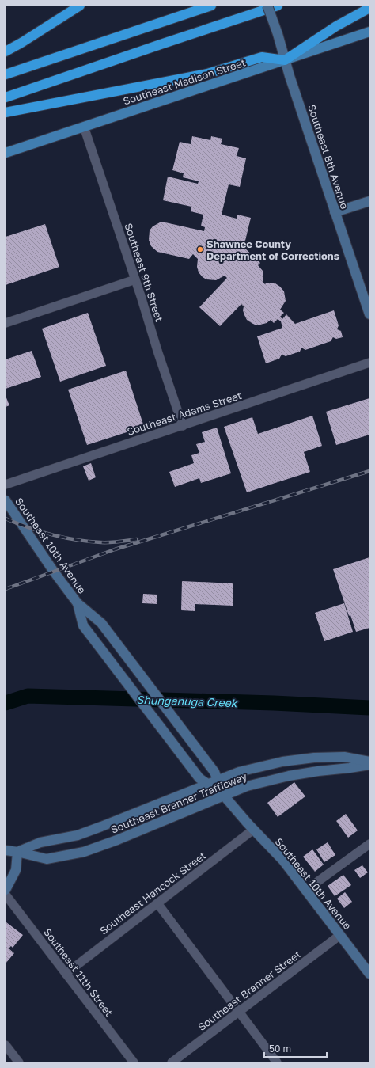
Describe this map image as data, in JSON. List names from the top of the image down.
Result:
{
  "streets": {
    "main road": [
      "Southeast Madison Street",
      "Southeast 8th Avenue",
      "Southeast 10th Avenue",
      "Southeast Branner Trafficway"
    ],
    "street": [
      "Southeast 9th Street",
      "Southeast Adams Street",
      "Southeast Hancock Street",
      "Southeast 11th Street",
      "Southeast Branner Street"
    ]
  },
  "crossings": [
    ["Southeast Madison Street", "Southeast 8th Avenue"],
    ["Southeast Madison Street", "Southeast 9th Street"],
    ["Southeast 9th Street", "Southeast Adams Street"],
    ["Southeast 10th Avenue", "Southeast Branner Trafficway"],
    ["Southeast 10th Avenue", "Southeast Hancock Street"],
    ["Southeast 10th Avenue", "Southeast Branner Street"],
    ["Southeast Hancock Street", "Southeast 11th Street"]
  ],
  "water": ["Shunganuga Creek"],
  "places": ["Shawnee County Department of Corrections"],
  "scale_bar": "50 m"
}
